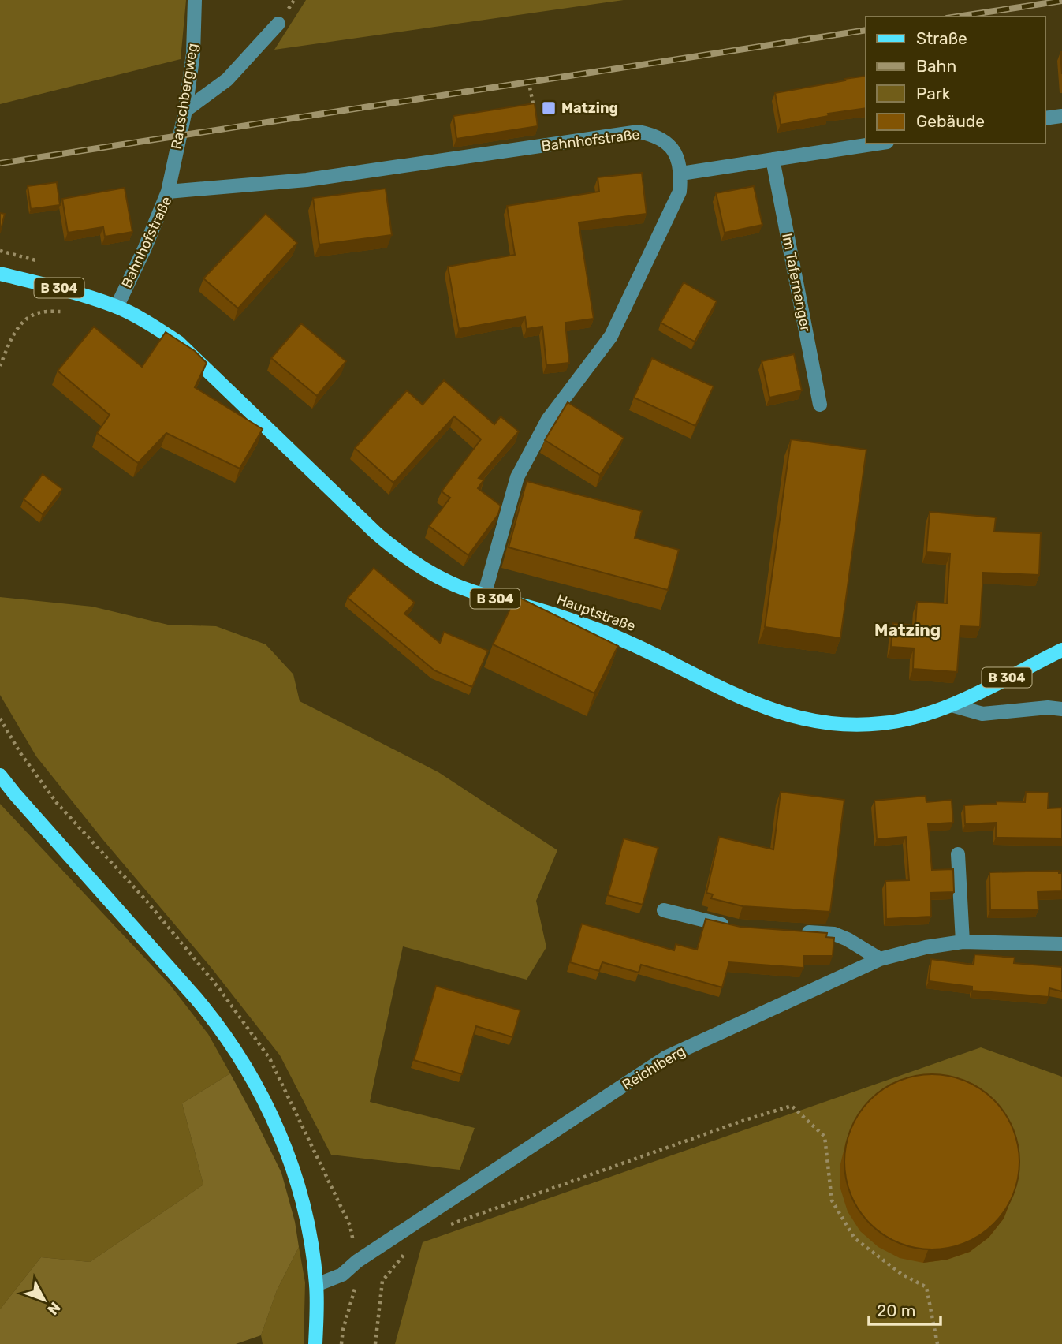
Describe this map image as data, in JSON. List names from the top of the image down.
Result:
{
  "streets": {
    "main road": ["B 304", "Hauptstraße"],
    "street": [
      "Rauschbergweg",
      "Bahnhofstraße",
      "Im Tafernanger",
      "Reichlberg"
    ]
  },
  "crossings": [
    ["Rauschbergweg", "Bahnhofstraße"],
    ["Bahnhofstraße", "Hauptstraße"]
  ],
  "districts": ["Matzing"],
  "places": {
    "transit": ["Matzing"]
  },
  "legend": [
    "Straße",
    "Bahn",
    "Park",
    "Gebäude"
  ],
  "scale_bar": "20 m",
  "north": "bottom right"
}
